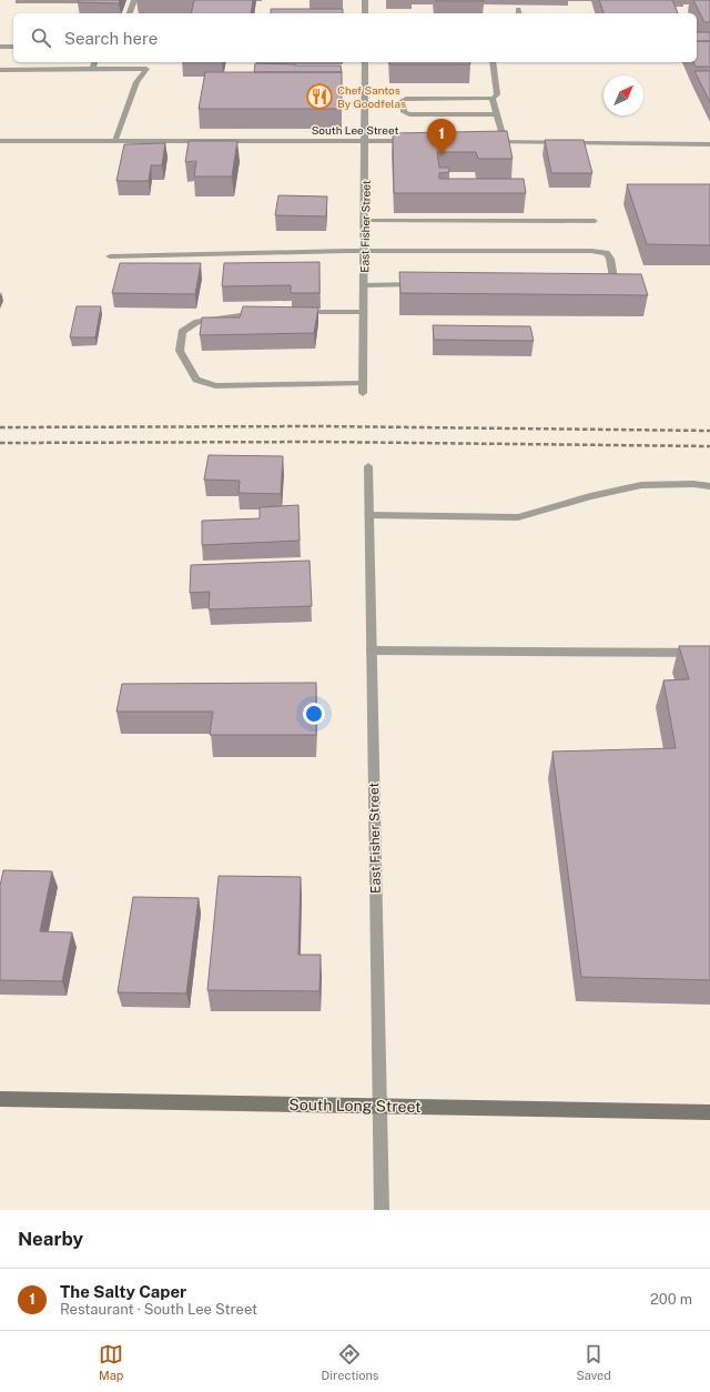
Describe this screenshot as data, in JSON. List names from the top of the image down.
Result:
{
  "streets": {
    "main road": ["South Long Street"],
    "street": ["South Lee Street", "East Fisher Street"]
  },
  "crossings": [
    ["South Lee Street", "East Fisher Street"],
    ["East Fisher Street", "South Long Street"]
  ],
  "places": {
    "restaurant": ["Chef Santos By Goodfelas"]
  },
  "north": "top right",
  "page": {
    "search": "Search here",
    "pins": "1",
    "heading": "Nearby",
    "list": [
      {
        "mark": "1",
        "name": "The Salty Caper",
        "note": "Restaurant · South Lee Street",
        "value": "200 m"
      }
    ],
    "nav": ["Map", "Directions", "Saved"]
  }
}
